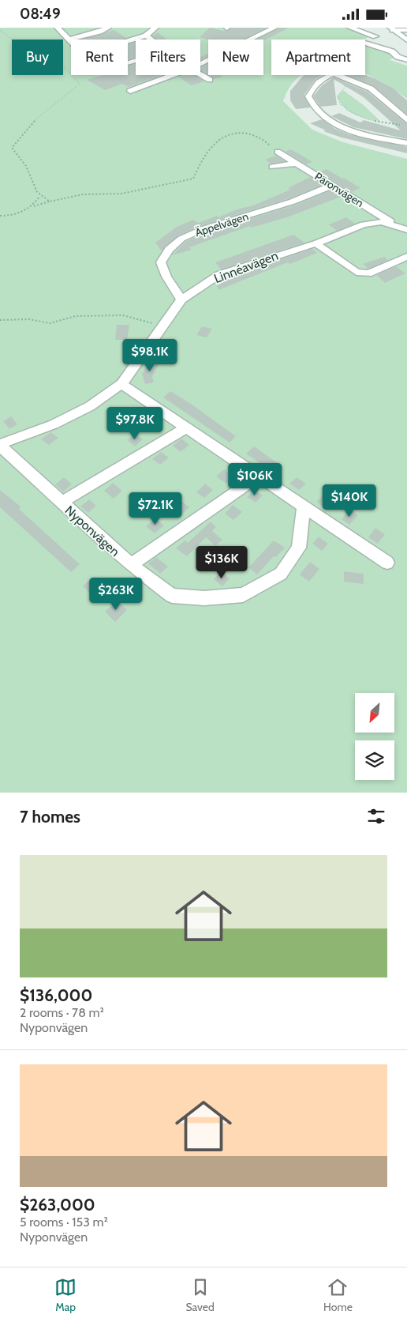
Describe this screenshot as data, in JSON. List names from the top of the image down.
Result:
{
  "streets": {
    "street": [
      "Päronvägen",
      "Äppelvägen",
      "Linnéavägen",
      "Nyponvägen"
    ]
  },
  "crossings": [
    ["Päronvägen", "Äppelvägen"],
    ["Päronvägen", "Linnéavägen"],
    ["Äppelvägen", "Linnéavägen"],
    ["Linnéavägen", "Nyponvägen"]
  ],
  "north": "bottom left",
  "page": {
    "status": "08:49",
    "chip": [
      "Buy",
      "Rent",
      "Filters",
      "New",
      "Apartment"
    ],
    "price": [
      "$98.1K",
      "$97.8K",
      "$106K",
      "$140K",
      "$72.1K",
      "$136K",
      "$263K"
    ],
    "heading": "7 homes",
    "list": [
      {
        "name": "$136,000",
        "note": "2 rooms · 78 m² · Nyponvägen"
      },
      {
        "name": "$263,000",
        "note": "5 rooms · 153 m² · Nyponvägen"
      }
    ],
    "tabs": ["Map", "Saved", "Home"]
  }
}
